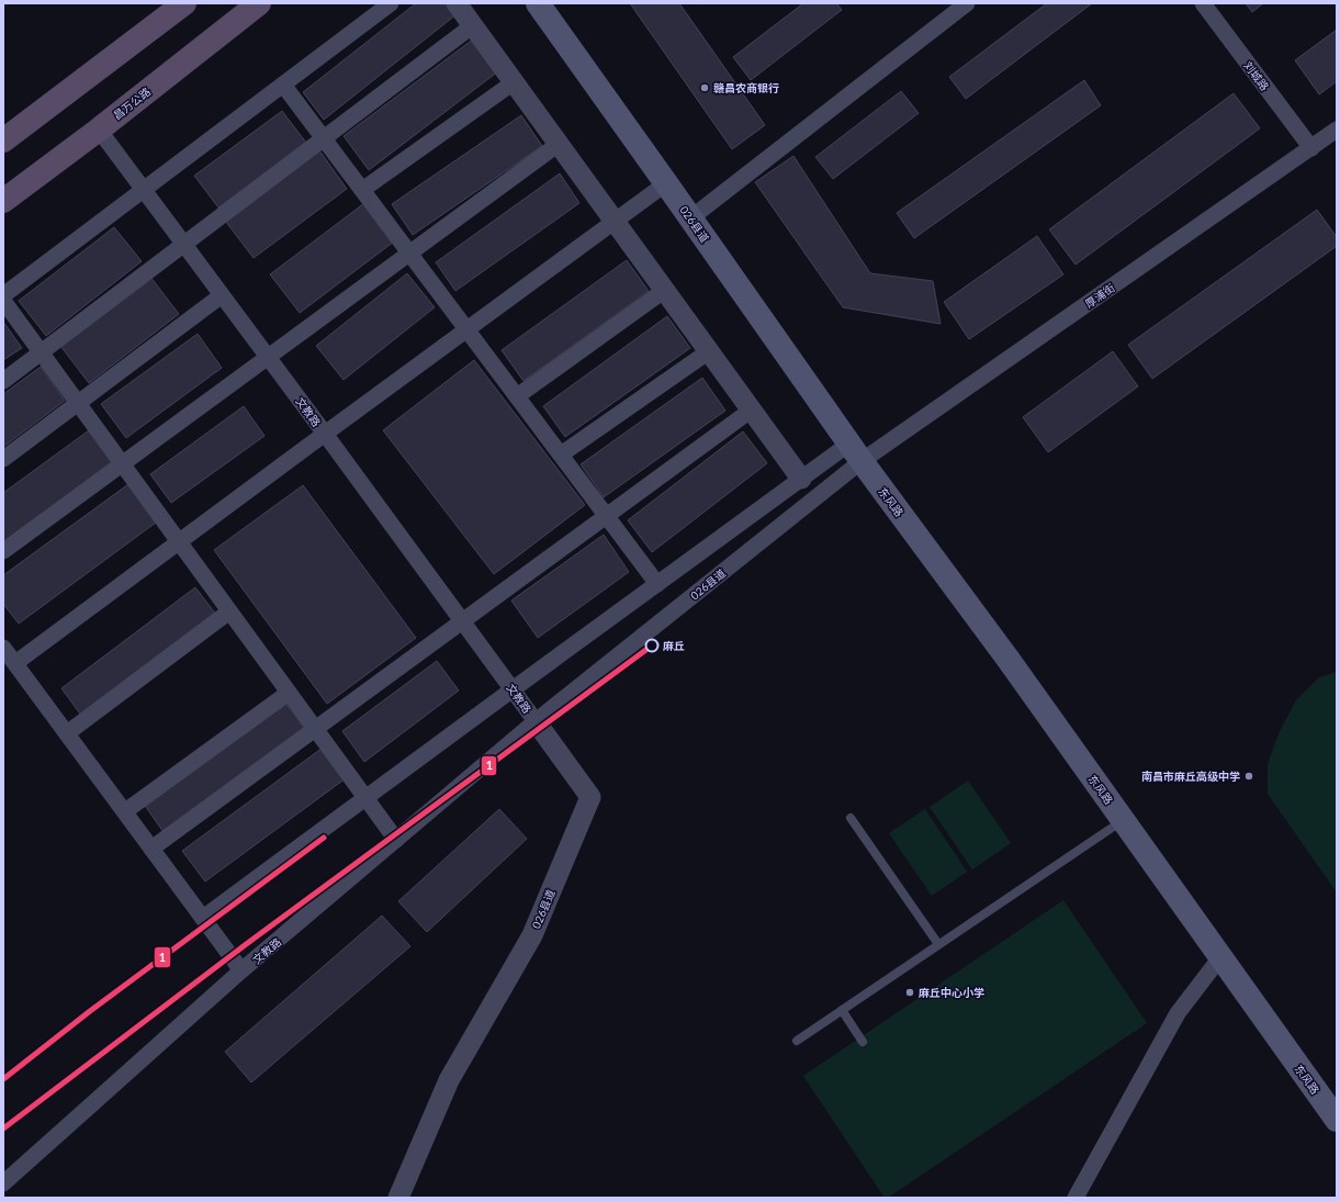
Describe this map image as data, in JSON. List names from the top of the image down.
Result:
{
  "streets": {
    "highway": ["昌万公路"],
    "main road": ["026县道", "东风路"],
    "street": ["刘城路", "厚浦街", "文教路"]
  },
  "crossings": [
    ["刘城路", "厚浦街"],
    ["昌万公路", "文教路"],
    ["026县道", "厚浦街"],
    ["026县道", "文教路"],
    ["026县道", "东风路"],
    ["厚浦街", "东风路"]
  ],
  "places": [
    "赣昌农商银行",
    "麻丘",
    "南昌市麻丘高级中学",
    "麻丘中心小学"
  ],
  "lines": ["transit line 1"]
}
